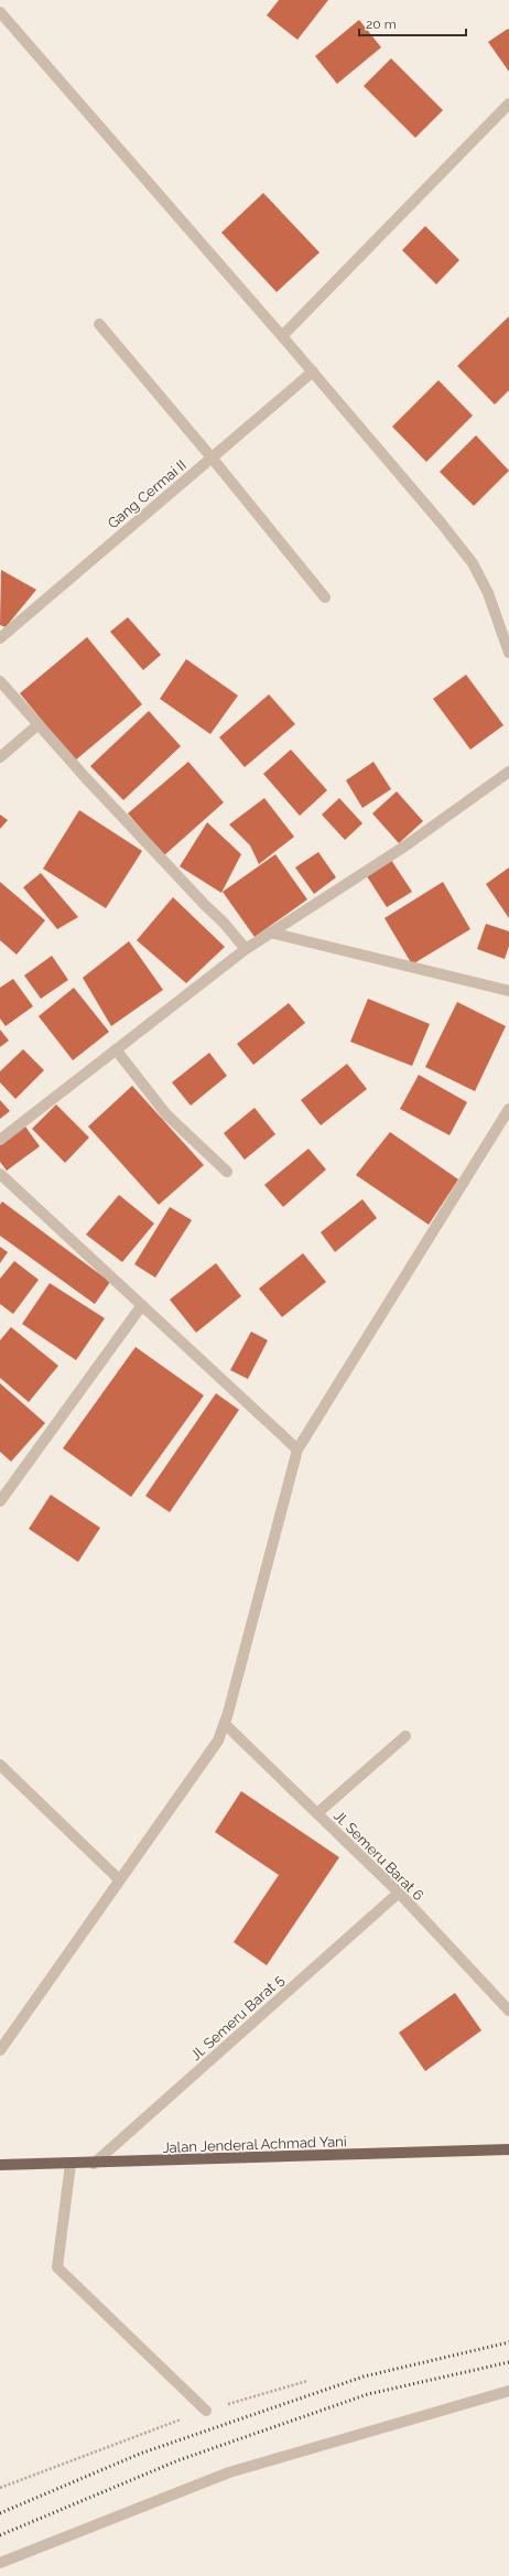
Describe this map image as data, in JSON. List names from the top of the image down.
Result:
{
  "streets": {
    "main road": ["Jalan Jenderal Achmad Yani"],
    "street": ["Gang Cermai II", "Jl. Semeru Barat 6", "Jl. Semeru Barat 5"]
  },
  "crossings": [
    ["Jl. Semeru Barat 6", "Jl. Semeru Barat 5"],
    ["Jl. Semeru Barat 5", "Jalan Jenderal Achmad Yani"]
  ],
  "scale_bar": "20 m"
}
